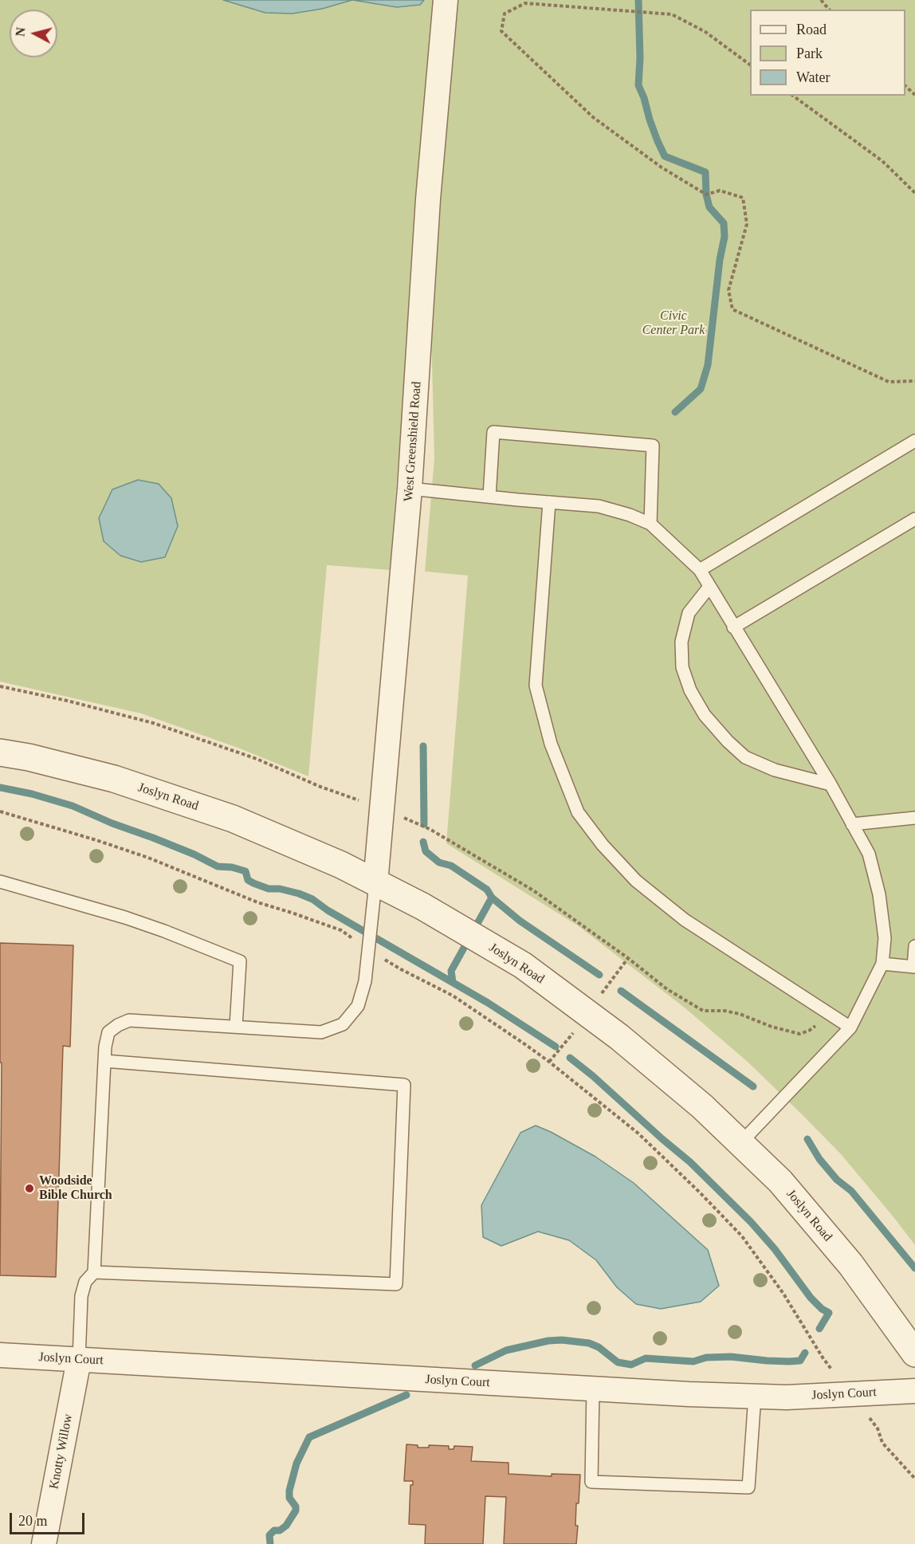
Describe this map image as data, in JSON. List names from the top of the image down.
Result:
{
  "streets": {
    "street": [
      "West Greenshield Road",
      "Joslyn Road",
      "Joslyn Court",
      "Knotty Willow"
    ]
  },
  "crossings": [
    ["West Greenshield Road", "Joslyn Road"],
    ["Joslyn Court", "Knotty Willow"]
  ],
  "parks": ["Civic Center Park"],
  "places": ["Woodside Bible Church"],
  "legend": ["Road", "Park", "Water"],
  "scale_bar": "20 m",
  "north": "left"
}
